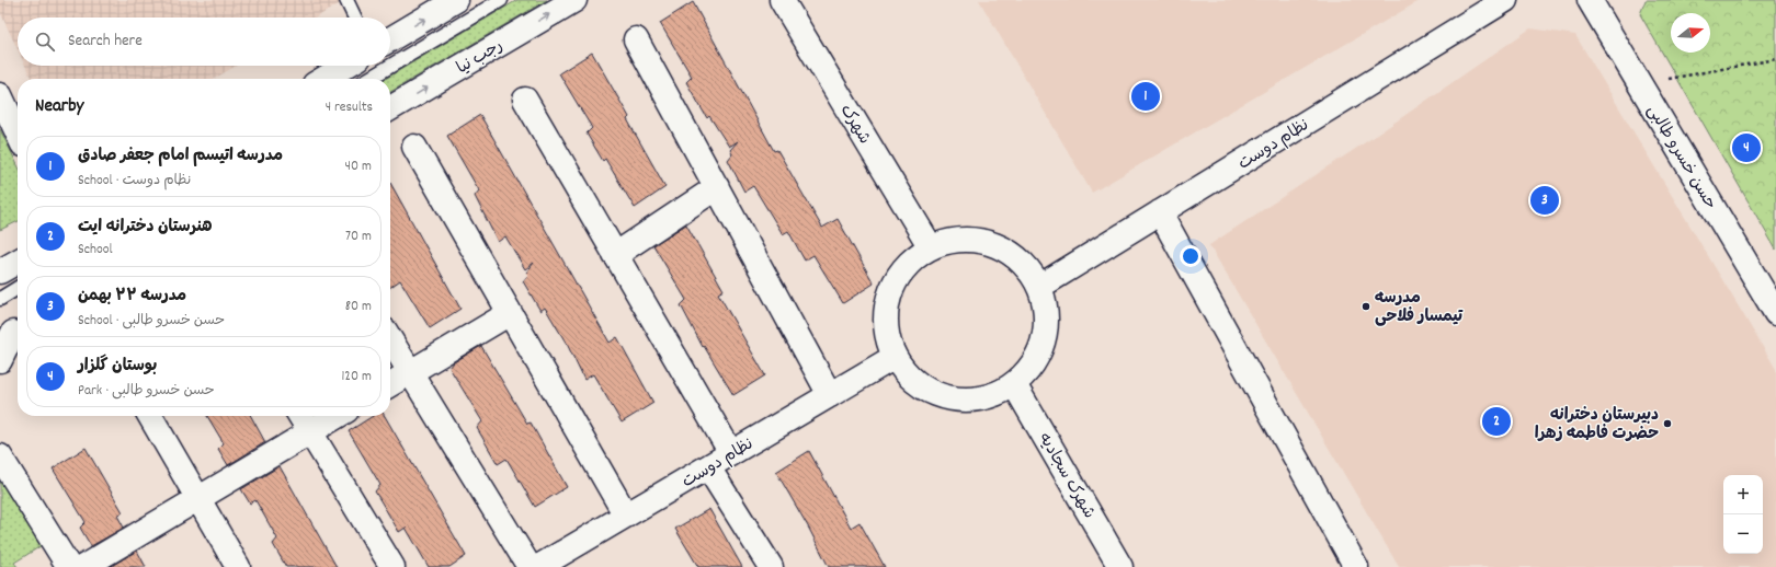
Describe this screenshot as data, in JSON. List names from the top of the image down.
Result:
{
  "streets": {
    "street": [
      "رجب نیا",
      "شهرک",
      "نظام دوست",
      "حسن خسرو طالبی",
      "شهرک سجادیه"
    ]
  },
  "places": ["مدرسه تیمسار فلاحی", "دبیرستان دخترانه حضرت فاطمه زهرا"],
  "north": "right",
  "page": {
    "search": "Search here",
    "heading": ["Nearby", "4 results"],
    "pins": [
      "1",
      "4",
      "3",
      "2"
    ],
    "list": [
      {
        "mark": "1",
        "name": "مدرسه اتیسم امام جعفر صادق",
        "note": "School · نظام دوست",
        "value": "40 m"
      },
      {
        "mark": "2",
        "name": "هنرستان دخترانه ایت",
        "note": "School",
        "value": "70 m"
      },
      {
        "mark": "3",
        "name": "مدرسه ۲۲ بهمن",
        "note": "School · حسن خسرو طالبی",
        "value": "80 m"
      },
      {
        "mark": "4",
        "name": "بوستان گلزار",
        "note": "Park · حسن خسرو طالبی",
        "value": "120 m"
      }
    ],
    "map_buttons": ["+", "−"]
  }
}
